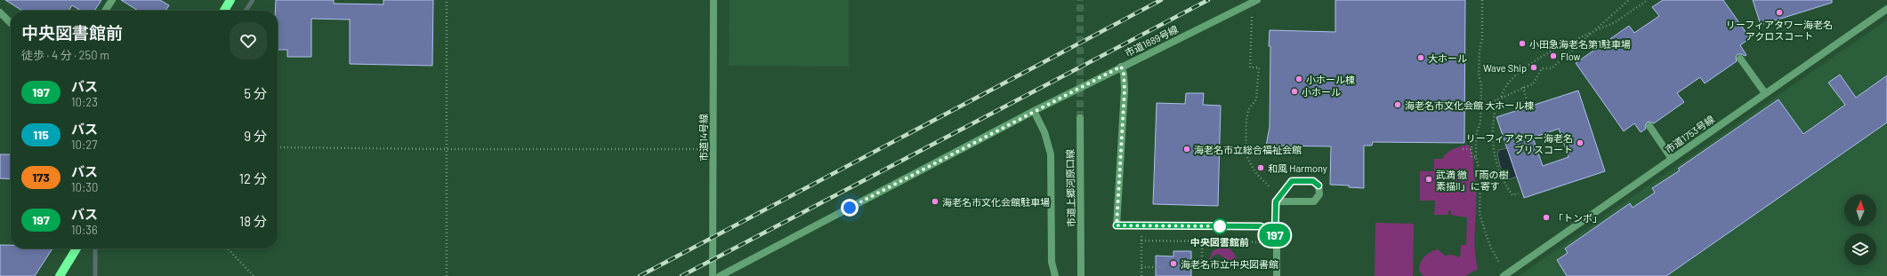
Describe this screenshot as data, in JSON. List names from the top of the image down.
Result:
{
  "streets": {
    "street": [
      "市道1889号線",
      "市道1753号線",
      "市道14号線",
      "市道上郷河原口線"
    ]
  },
  "places": [
    "リーフィアタワー海老名 アクロスコート",
    "小田急海老名第1駐車場",
    "Flow",
    "大ホール",
    "Wave Ship",
    "小ホール棟",
    "小ホール",
    "海老名市文化会館 大ホール棟",
    "リーフィアタワー海老名 ブリスコート",
    "海老名市立総合福祉会館",
    "和風 Harmony",
    "武満 徹 「雨の樹 素描II」に寄す",
    "海老名市文化会館駐車場",
    "「トンボ」",
    "中央図書館前",
    "海老名市立中央図書館"
  ],
  "lines": ["bus line 197"],
  "north": "top",
  "page": {
    "on_map": "197",
    "heading": ["中央図書館前", "徒歩 · 4 分 · 250 m"],
    "list": [
      {
        "mark": "197",
        "name": "バス",
        "note": "10:23",
        "value": "5 分"
      },
      {
        "mark": "115",
        "name": "バス",
        "note": "10:27",
        "value": "9 分"
      },
      {
        "mark": "173",
        "name": "バス",
        "note": "10:30",
        "value": "12 分"
      },
      {
        "mark": "197",
        "name": "バス",
        "note": "10:36",
        "value": "18 分"
      }
    ]
  }
}
